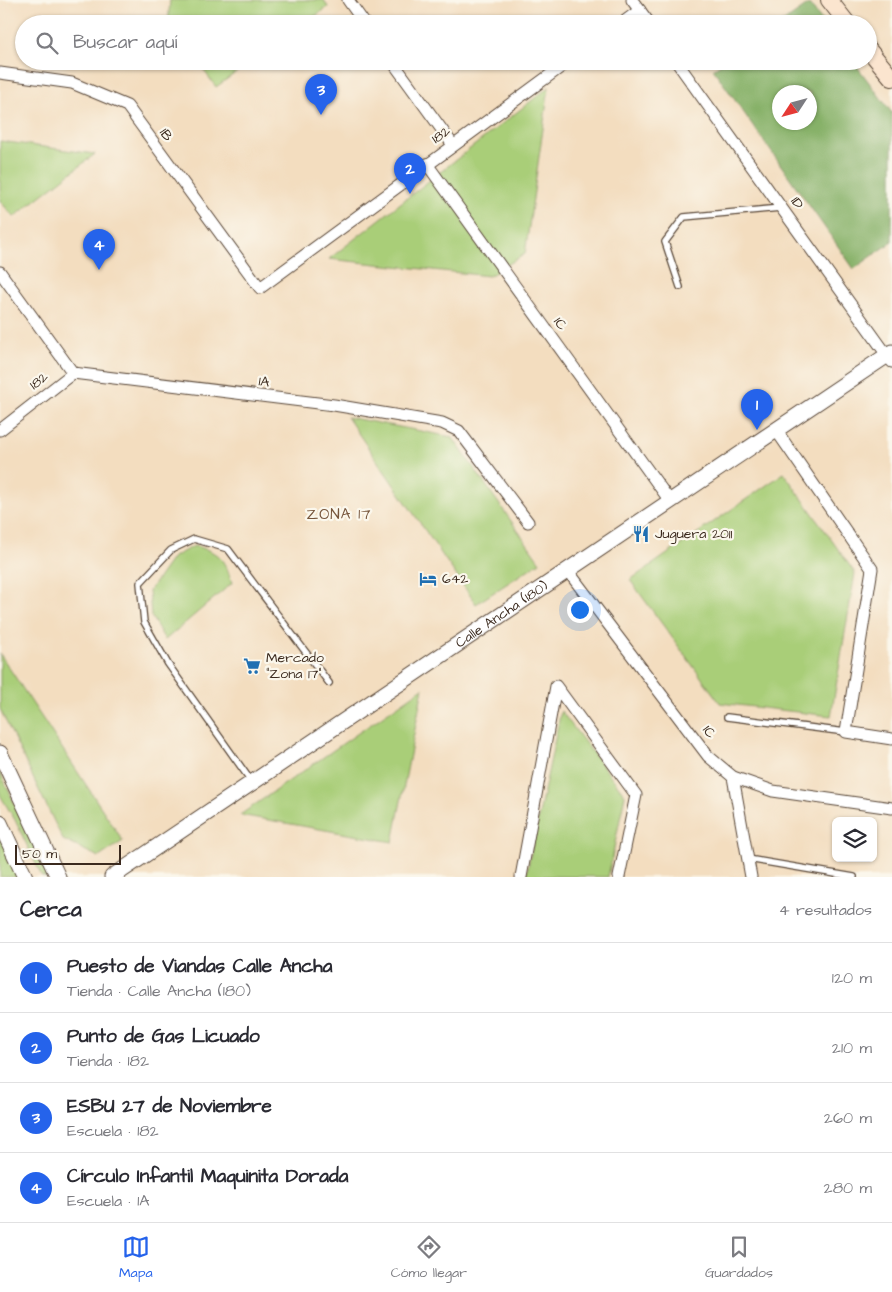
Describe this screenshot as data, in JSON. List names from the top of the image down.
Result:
{
  "streets": {
    "street": [
      "1B",
      "182",
      "1D",
      "1C",
      "1A",
      "Calle Ancha (180)"
    ]
  },
  "crossings": [
    ["1B", "182"],
    ["182", "1C"],
    ["182", "1A"],
    ["1D", "Calle Ancha (180)"],
    ["1C", "Calle Ancha (180)"]
  ],
  "districts": ["ZONA 17"],
  "places": {
    "restaurant": ["Juguera 2011"],
    "hotel": ["642"],
    "supermarket": ["Mercado \"Zona 17\""]
  },
  "scale_bar": "50 m",
  "north": "bottom left",
  "page": {
    "search": "Buscar aquí",
    "pins": [
      "3",
      "2",
      "4",
      "1"
    ],
    "scale": "50 m",
    "heading": ["Cerca", "4 resultados"],
    "list": [
      {
        "mark": "1",
        "name": "Puesto de Viandas Calle Ancha",
        "note": "Tienda · Calle Ancha (180)",
        "value": "120 m"
      },
      {
        "mark": "2",
        "name": "Punto de Gas Licuado",
        "note": "Tienda · 182",
        "value": "210 m"
      },
      {
        "mark": "3",
        "name": "ESBU 27 de Noviembre",
        "note": "Escuela · 182",
        "value": "260 m"
      },
      {
        "mark": "4",
        "name": "Círculo Infantil Maquinita Dorada",
        "note": "Escuela · 1A",
        "value": "280 m"
      }
    ],
    "nav": ["Mapa", "Cómo llegar", "Guardados"]
  }
}
